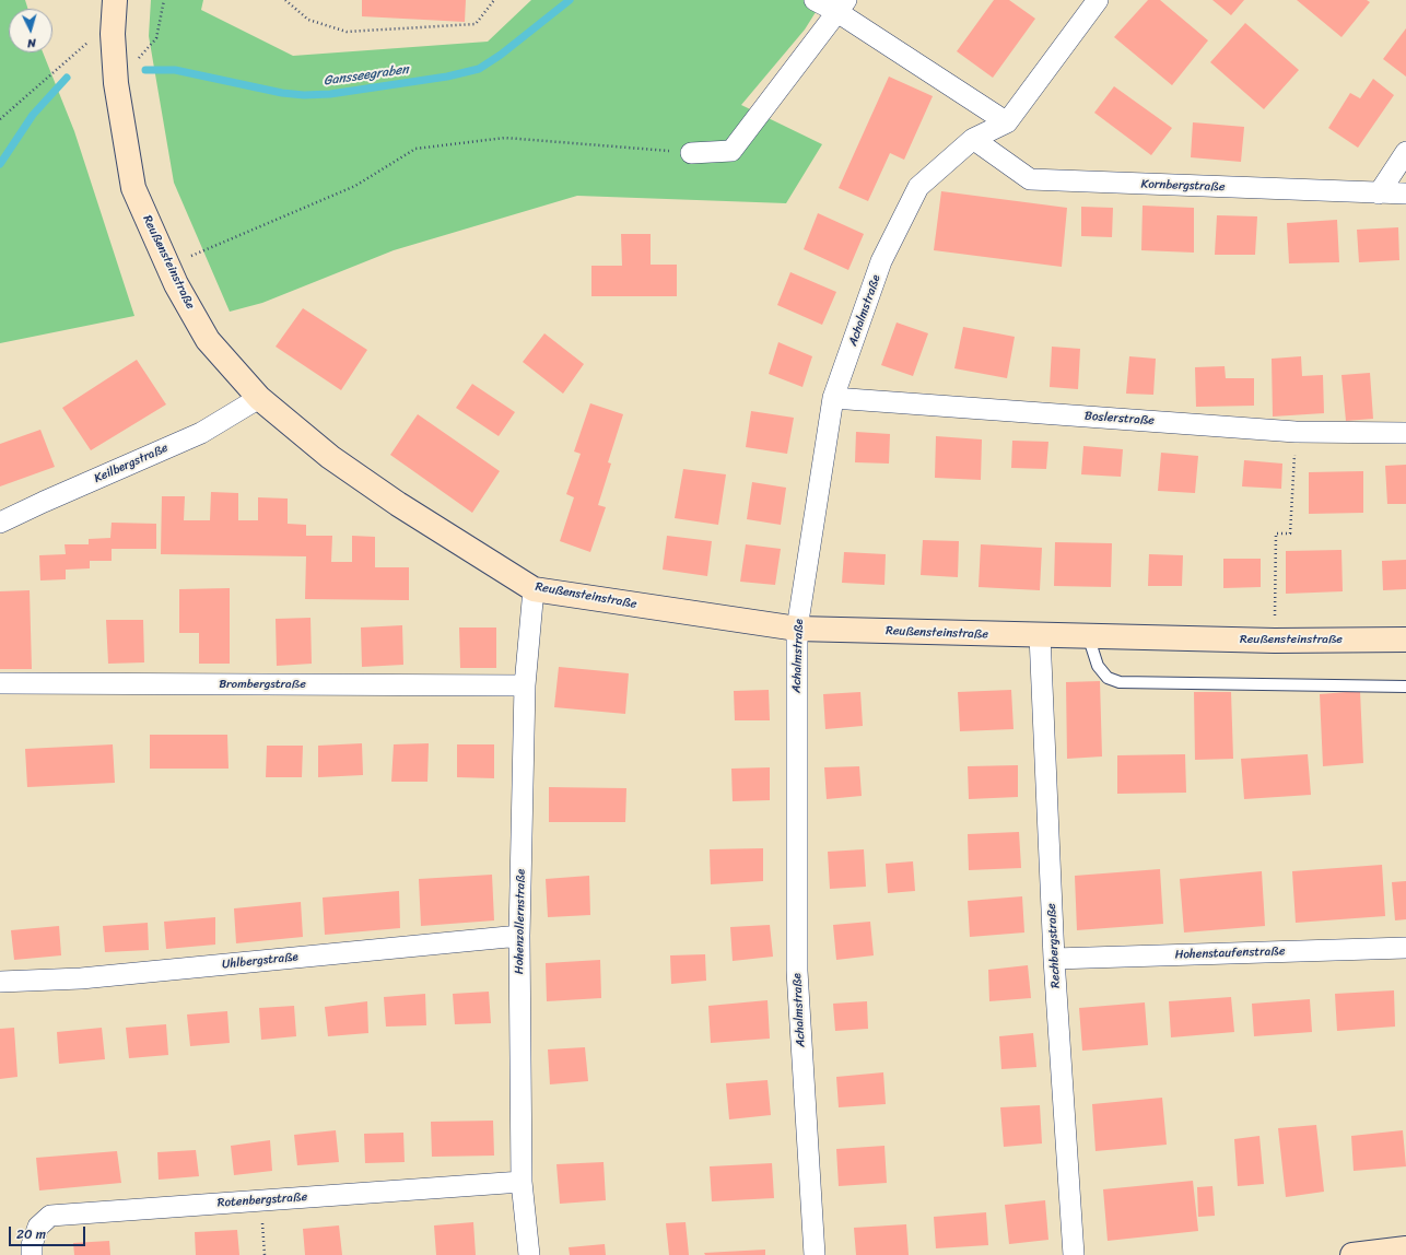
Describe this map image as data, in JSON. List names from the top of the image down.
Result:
{
  "streets": {
    "street": [
      "Kornbergstraße",
      "Reußensteinstraße",
      "Achalmstraße",
      "Boslerstraße",
      "Keilbergstraße",
      "Brombergstraße",
      "Hohenzollernstraße",
      "Rechbergstraße",
      "Hohenstaufenstraße",
      "Uhlbergstraße",
      "Rotenbergstraße"
    ]
  },
  "crossings": [
    ["Kornbergstraße", "Achalmstraße"],
    ["Reußensteinstraße", "Achalmstraße"],
    ["Reußensteinstraße", "Keilbergstraße"],
    ["Reußensteinstraße", "Hohenzollernstraße"],
    ["Reußensteinstraße", "Rechbergstraße"],
    ["Achalmstraße", "Boslerstraße"],
    ["Brombergstraße", "Hohenzollernstraße"],
    ["Hohenzollernstraße", "Uhlbergstraße"],
    ["Hohenzollernstraße", "Rotenbergstraße"],
    ["Rechbergstraße", "Hohenstaufenstraße"]
  ],
  "water": ["Gansseegraben"],
  "scale_bar": "20 m",
  "north": "bottom"
}
